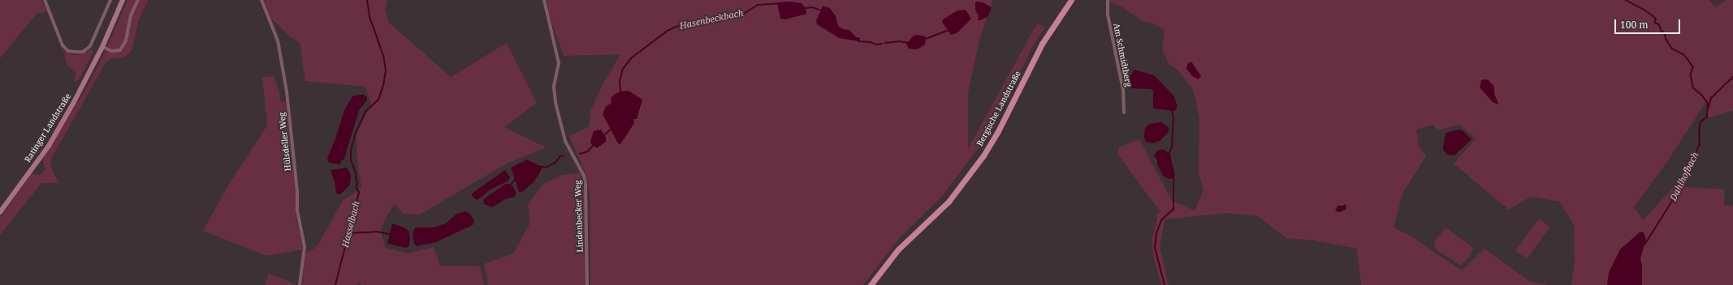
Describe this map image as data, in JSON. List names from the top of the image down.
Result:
{
  "streets": {
    "main road": ["Bergische Landstraße", "Ratinger Landstraße"],
    "street": ["Am Schmidtberg", "Hülsdeller Weg", "Lindenbecker Weg"]
  },
  "water": ["Hasenbeckbach", "Dahlhofbach", "Hasselbach"],
  "scale_bar": "100 m"
}
